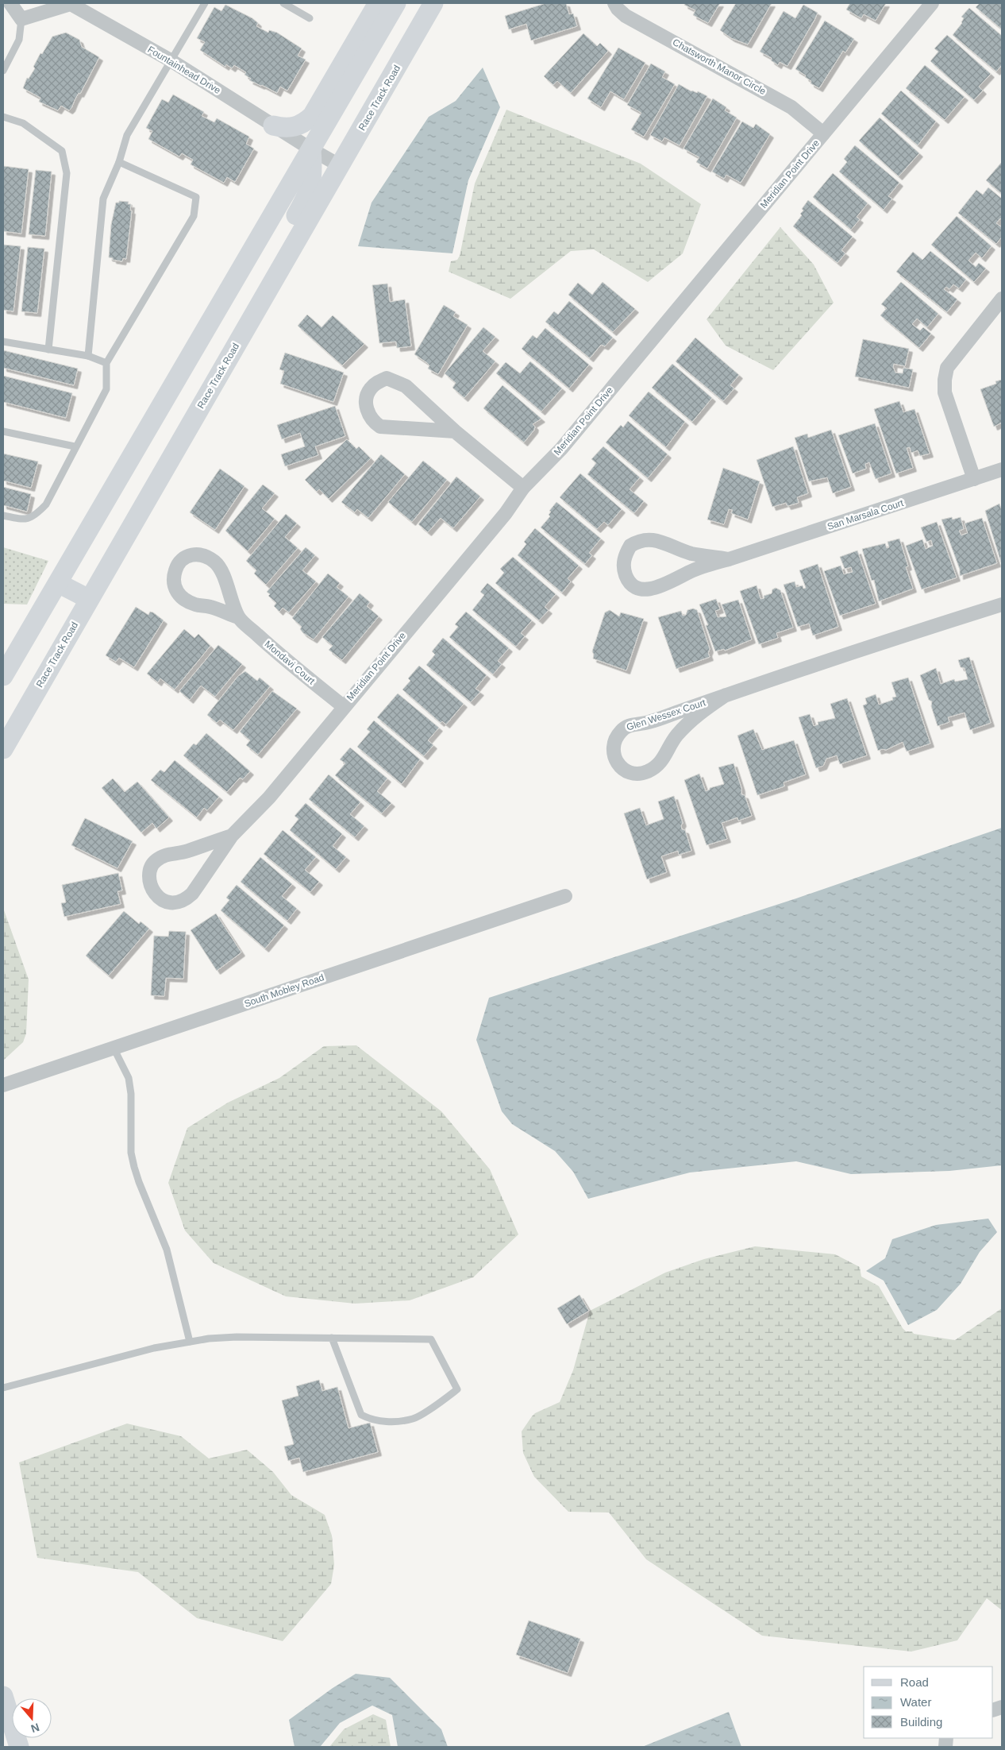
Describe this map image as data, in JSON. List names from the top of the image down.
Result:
{
  "streets": {
    "main road": ["Race Track Road"],
    "street": [
      "Chatsworth Manor Circle",
      "Fountainhead Drive",
      "Meridian Point Drive",
      "San Marsala Court",
      "Mondavi Court",
      "Glen Wessex Court",
      "South Mobley Road"
    ]
  },
  "crossings": [
    ["Chatsworth Manor Circle", "Meridian Point Drive"],
    ["Fountainhead Drive", "Race Track Road"],
    ["Meridian Point Drive", "Mondavi Court"]
  ],
  "legend": ["Road", "Water", "Building"],
  "north": "bottom"
}
